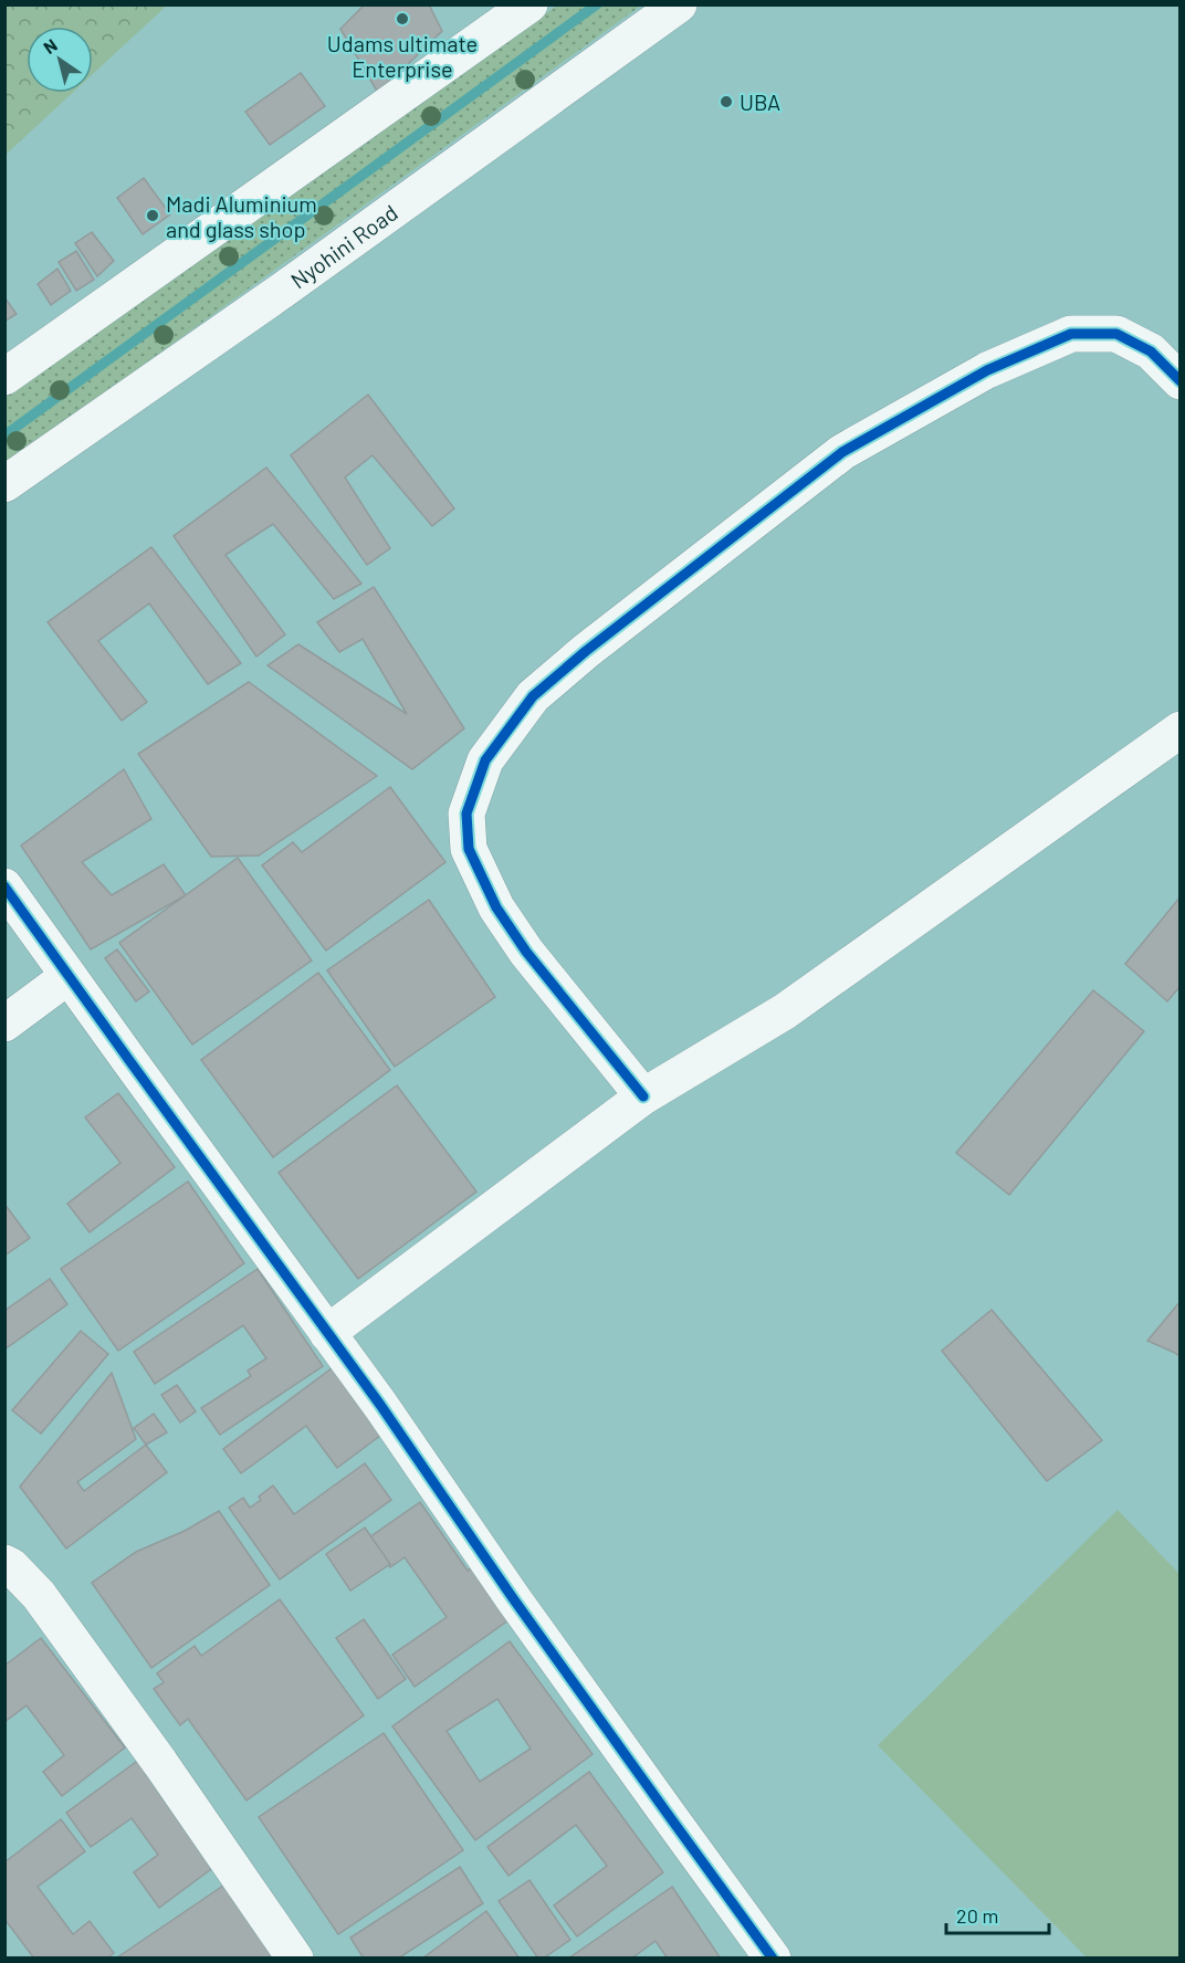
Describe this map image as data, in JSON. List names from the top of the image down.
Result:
{
  "streets": {
    "street": ["Nyohini Road"]
  },
  "places": ["Udams ultimate Enterprise", "UBA", "Madi Aluminium and glass shop"],
  "scale_bar": "20 m",
  "north": "top left"
}
